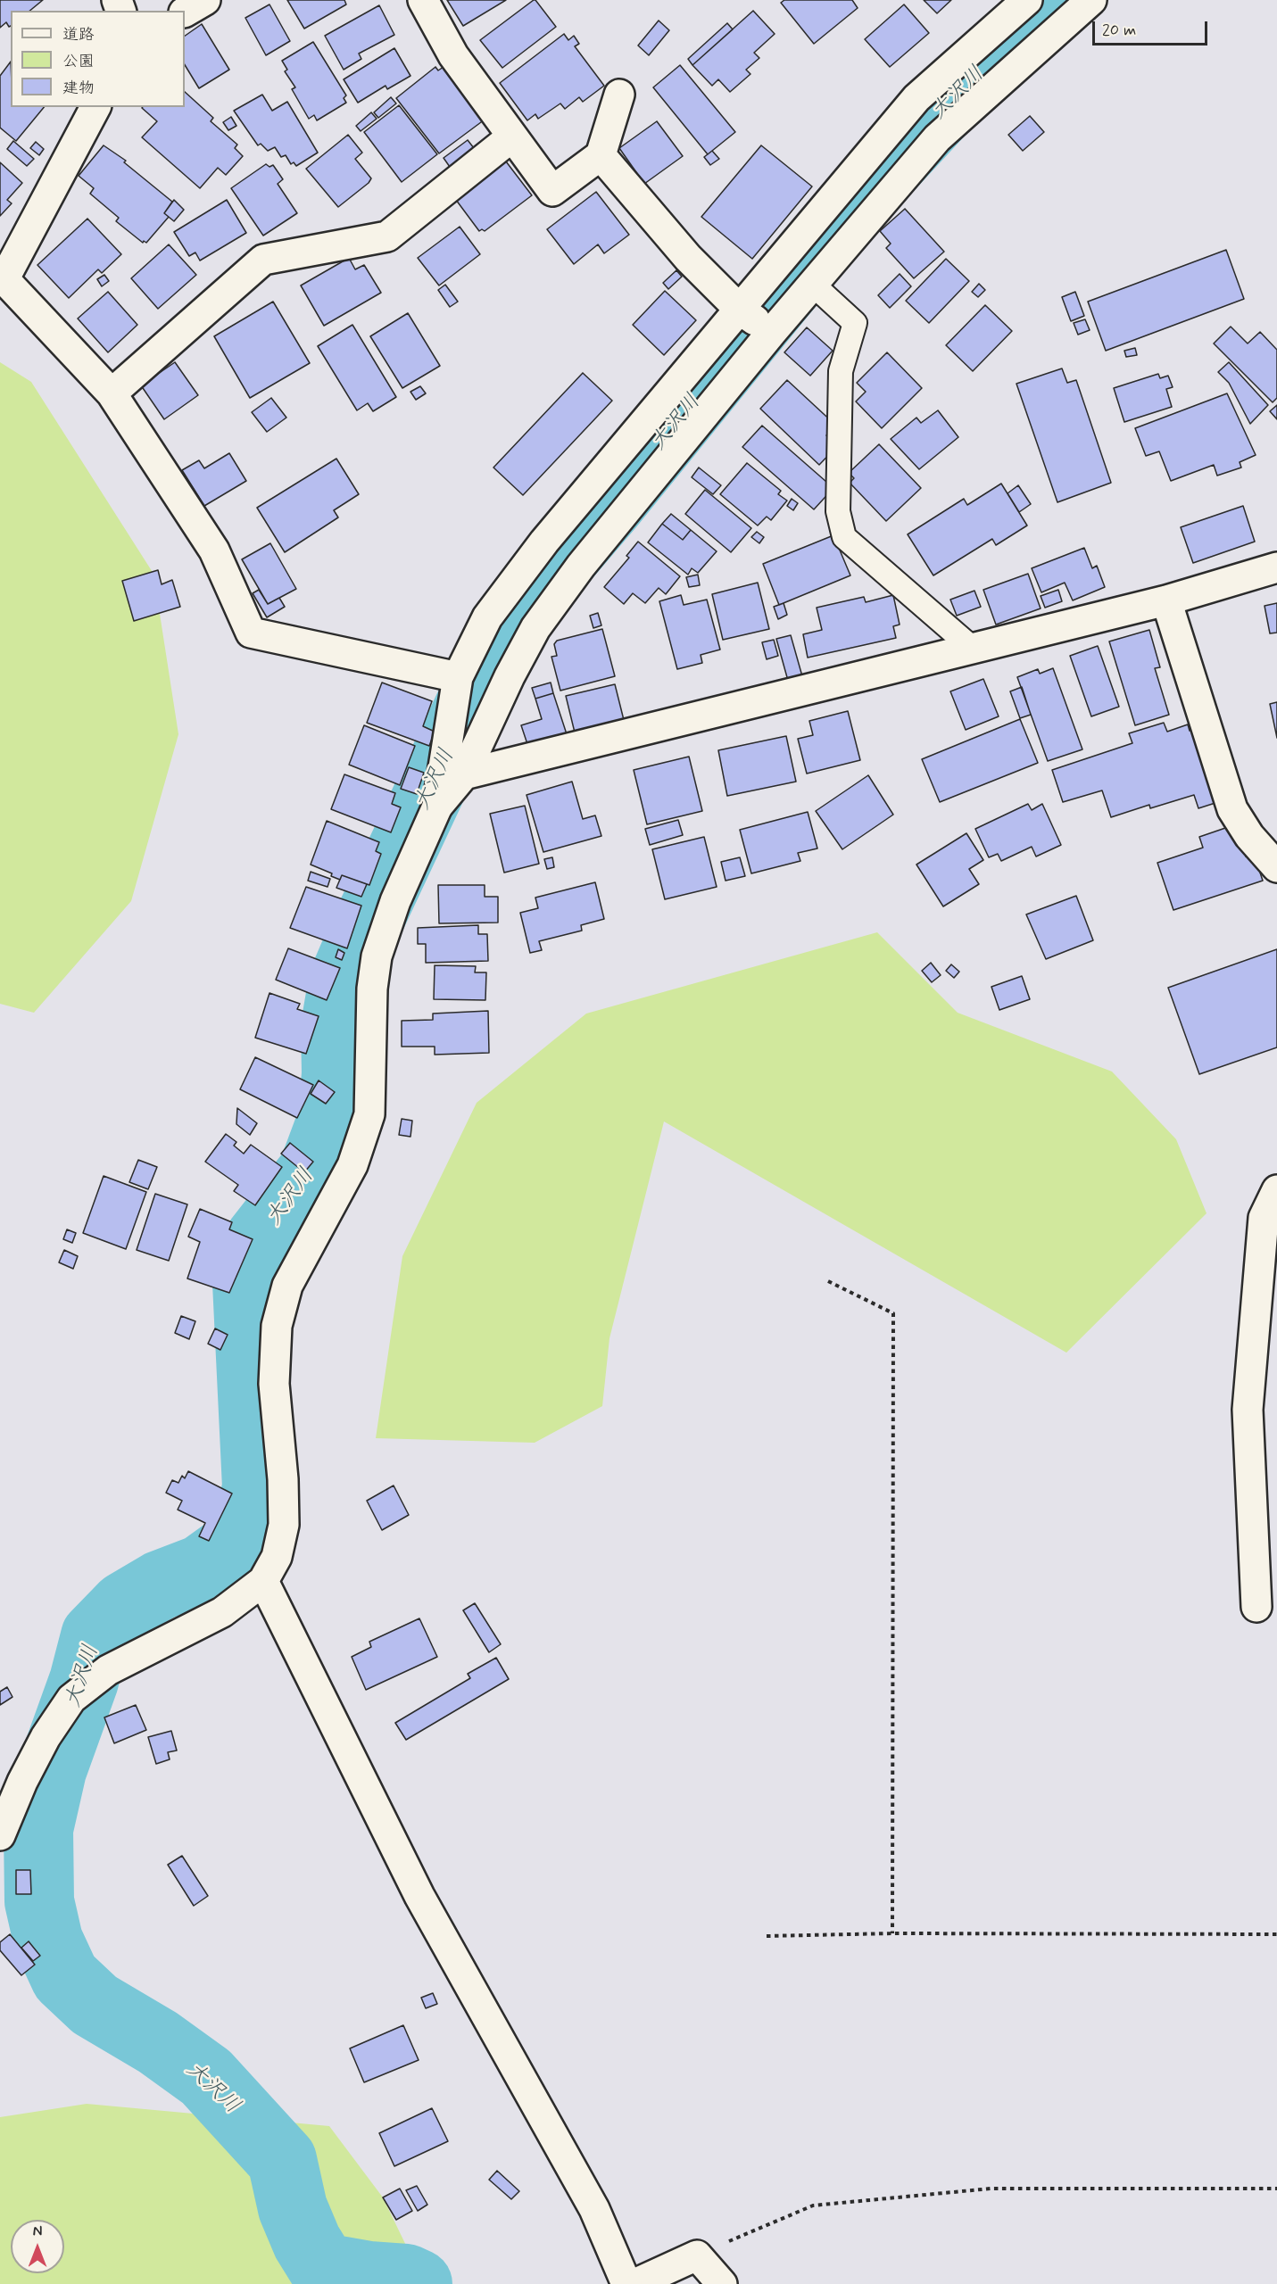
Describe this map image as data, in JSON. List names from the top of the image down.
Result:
{
  "water": ["大沢川"],
  "legend": ["道路", "公園", "建物"],
  "scale_bar": "20 m",
  "north": "top"
}
